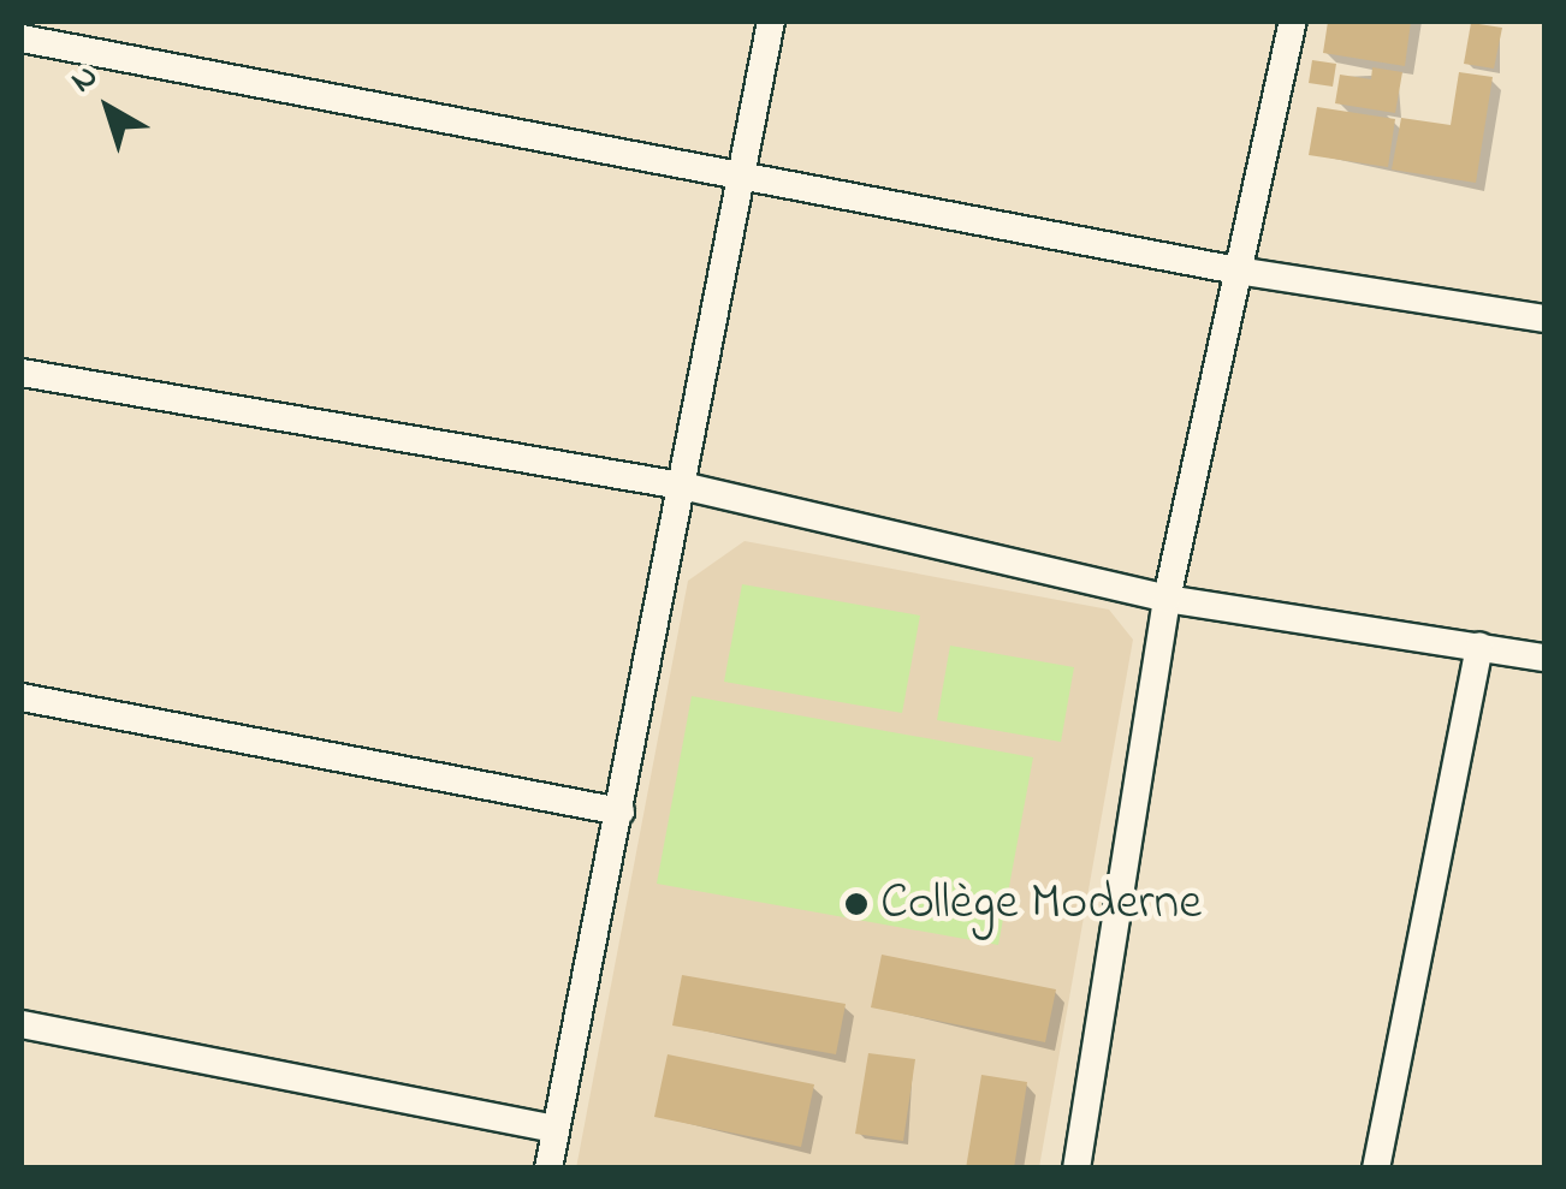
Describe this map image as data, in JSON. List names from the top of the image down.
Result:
{
  "places": ["Collège Moderne"],
  "north": "top left"
}
